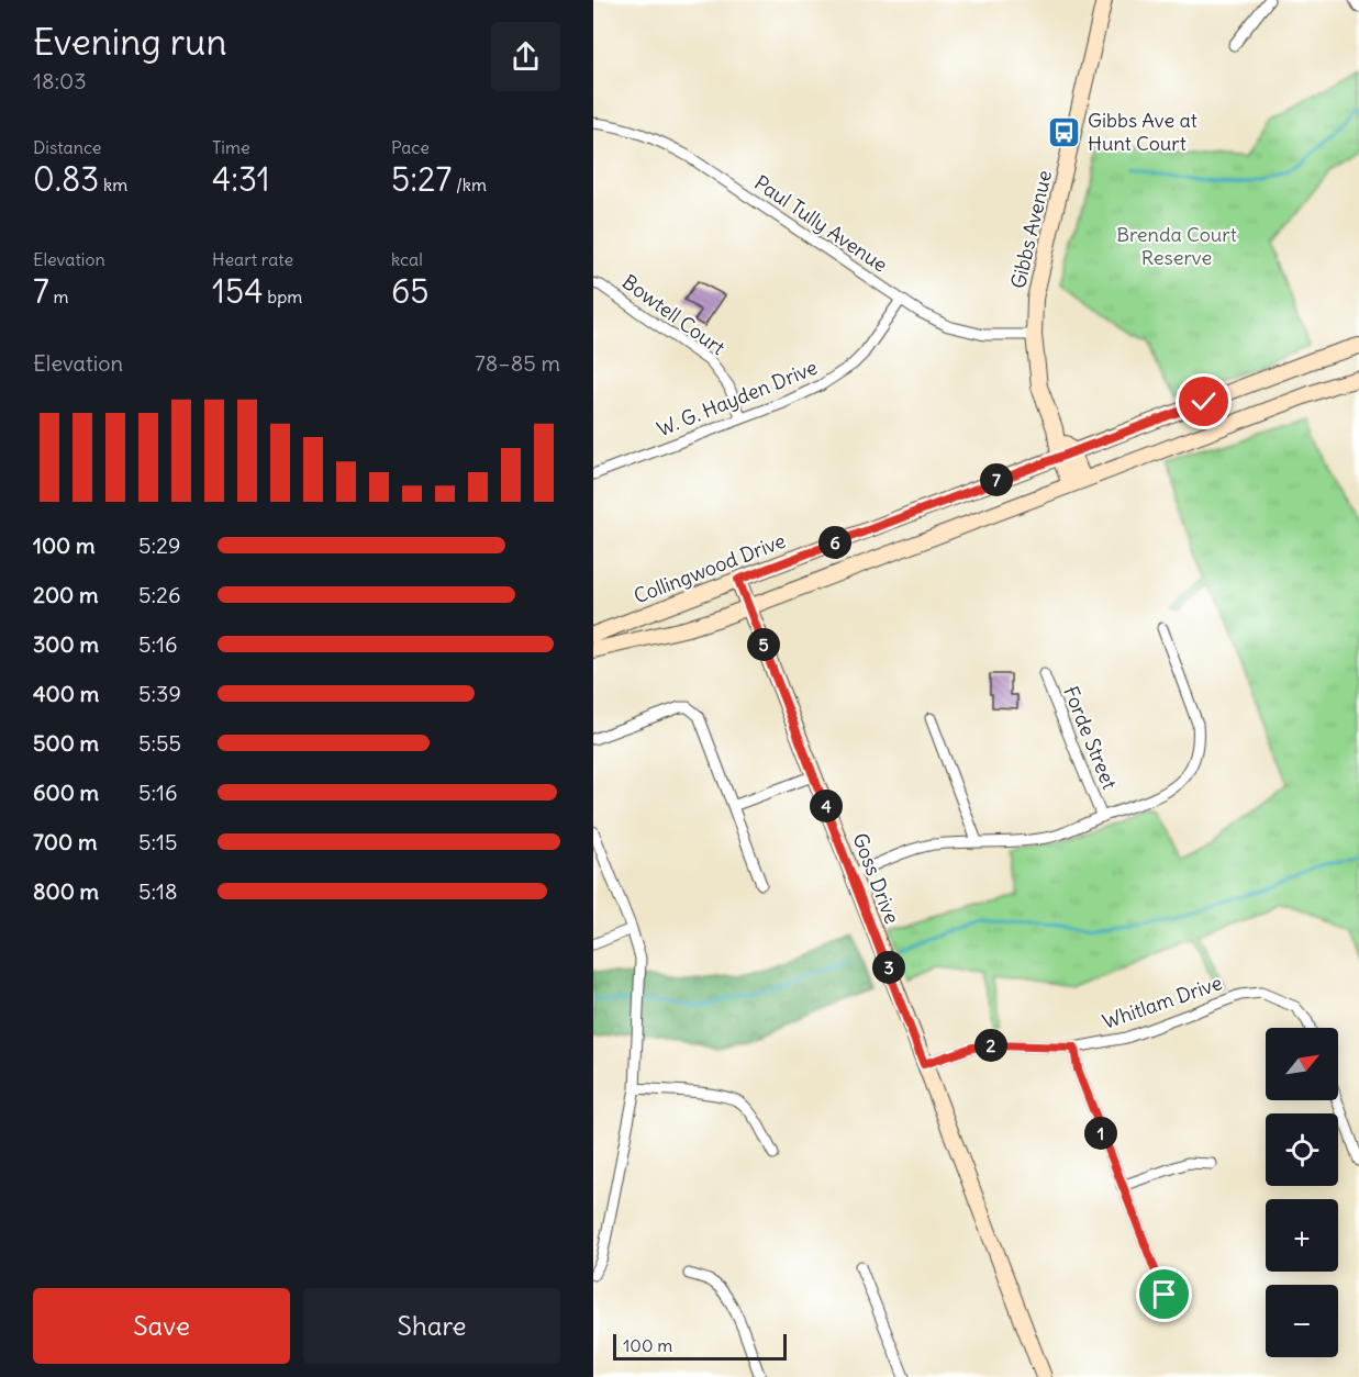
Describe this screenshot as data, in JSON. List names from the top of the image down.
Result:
{
  "streets": {
    "main road": ["Gibbs Avenue", "Collingwood Drive", "Goss Drive"],
    "street": [
      "Paul Tully Avenue",
      "Bowtell Court",
      "W. G. Hayden Drive",
      "Forde Street",
      "Whitlam Drive"
    ]
  },
  "crossings": [
    ["Paul Tully Avenue", "Gibbs Avenue"],
    ["Paul Tully Avenue", "W. G. Hayden Drive"],
    ["Gibbs Avenue", "Collingwood Drive"],
    ["Bowtell Court", "W. G. Hayden Drive"],
    ["Collingwood Drive", "Goss Drive"],
    ["Goss Drive", "Whitlam Drive"]
  ],
  "parks": ["Brenda Court Reserve"],
  "places": {
    "bus stop": ["Gibbs Ave at Hunt Court"]
  },
  "scale_bar": "100 m",
  "north": "top right",
  "page": {
    "heading": ["Evening run", "18:03"],
    "stats": [
      ["Distance", "0.83 km"],
      ["Time", "4:31"],
      ["Pace", "5:27 /km"],
      ["Elevation", "7 m"],
      ["Heart rate", "154 bpm"],
      ["kcal", "65"]
    ],
    "chart": ["Elevation", "78–85 m"],
    "pins": [
      "7",
      "6",
      "5",
      "4",
      "3",
      "2",
      "1"
    ],
    "list": [
      {
        "name": "100 m",
        "note": "5:29"
      },
      {
        "name": "200 m",
        "note": "5:26"
      },
      {
        "name": "300 m",
        "note": "5:16"
      },
      {
        "name": "400 m",
        "note": "5:39"
      },
      {
        "name": "500 m",
        "note": "5:55"
      },
      {
        "name": "600 m",
        "note": "5:16"
      },
      {
        "name": "700 m",
        "note": "5:15"
      },
      {
        "name": "800 m",
        "note": "5:18"
      }
    ],
    "map_buttons": ["+", "−"],
    "buttons": ["Save", "Share"],
    "scale": "100 m"
  }
}
